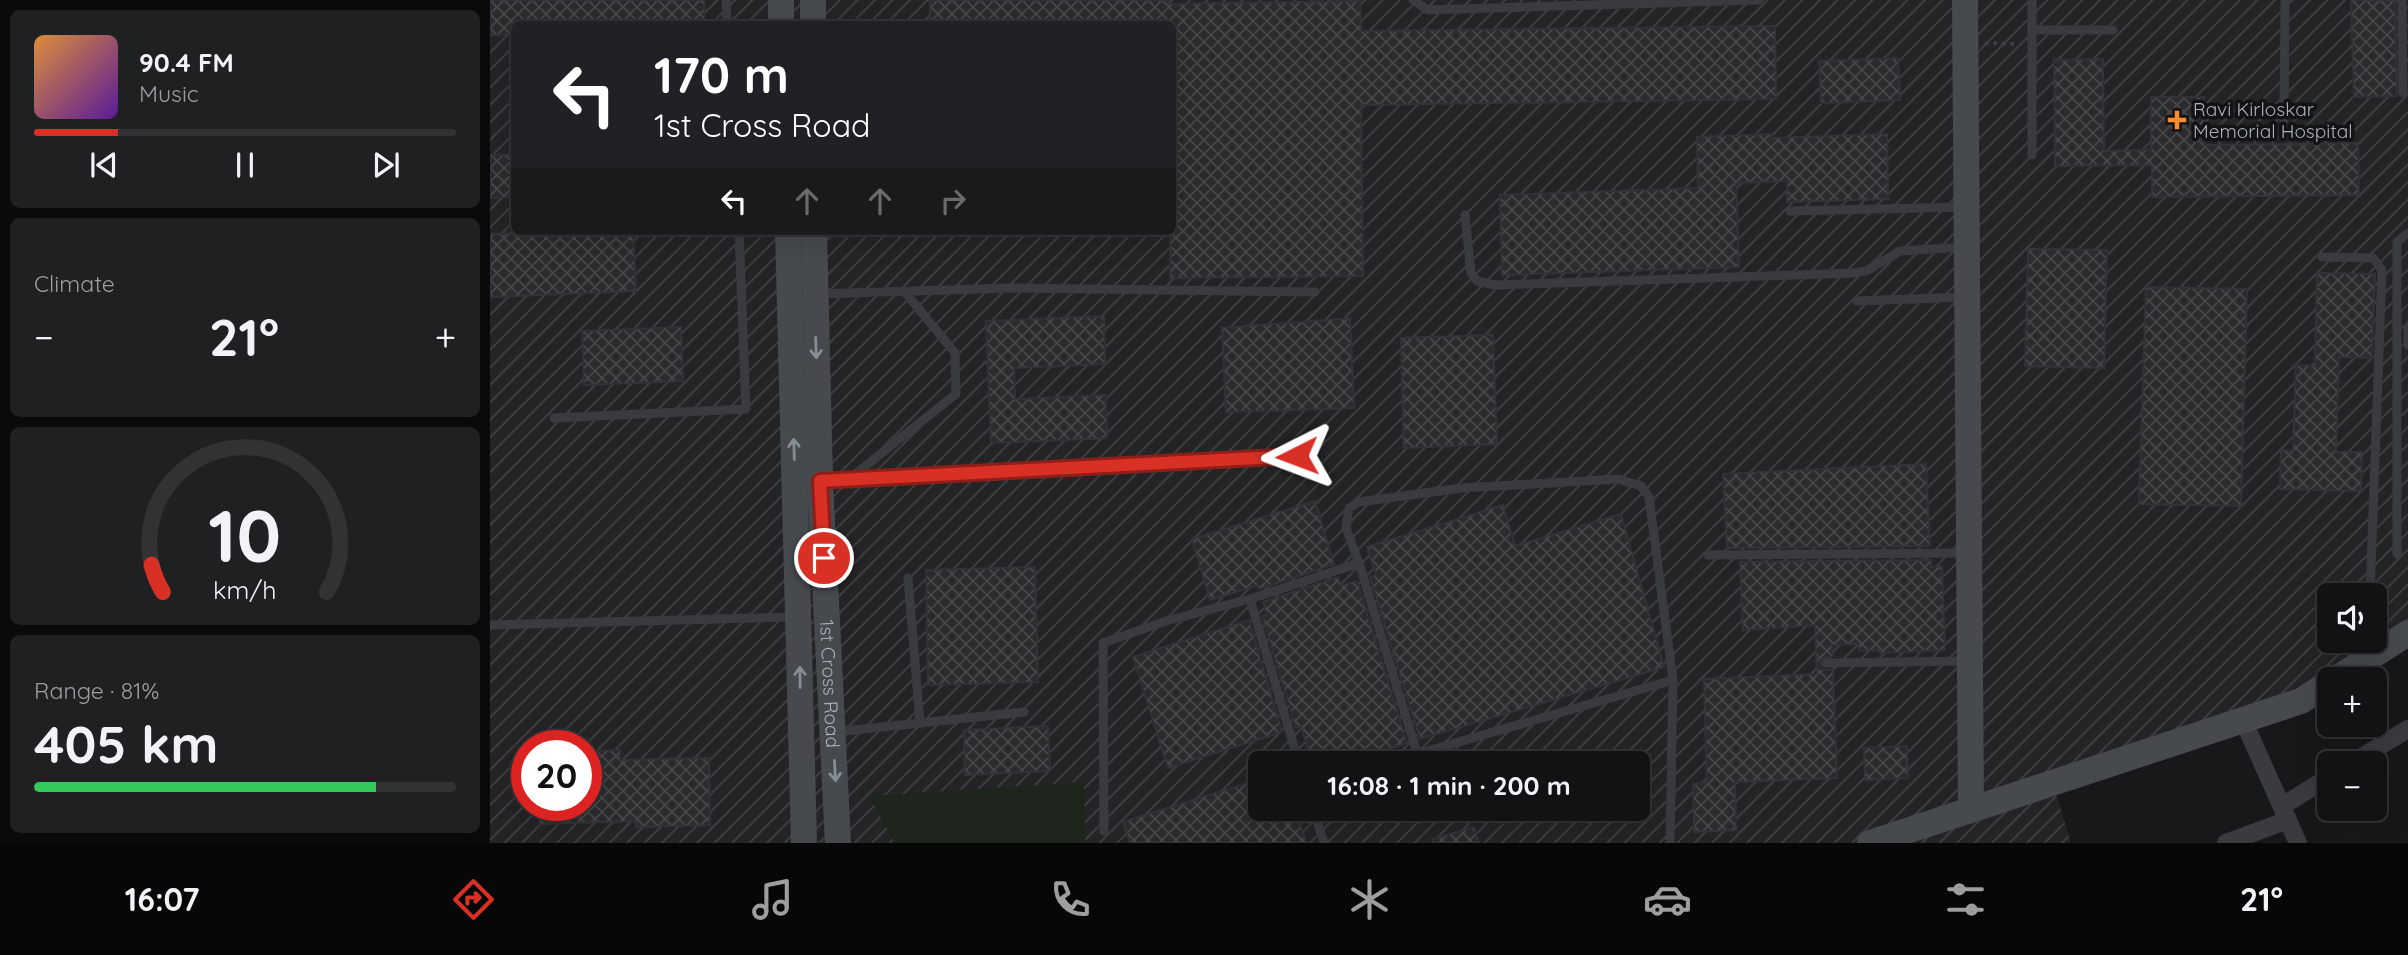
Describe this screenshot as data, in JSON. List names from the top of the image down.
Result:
{
  "streets": {
    "street": ["1st Cross Road"]
  },
  "places": {
    "health": ["Ravi Kirloskar Memorial Hospital"]
  },
  "page": {
    "turn": ["170 m", "1st Cross Road"],
    "song": ["90.4 FM", "Music"],
    "tile": [
      "Climate",
      ["Range · 81%", "405 km"]
    ],
    "heat": ["−", "21°", "+"],
    "map_buttons": ["+", "−"],
    "limit": "20",
    "trip": "16:08 · 1 min · 200 m",
    "tabs": ["16:07", "21°"],
    "gauge": ["10", "km/h"]
  }
}
